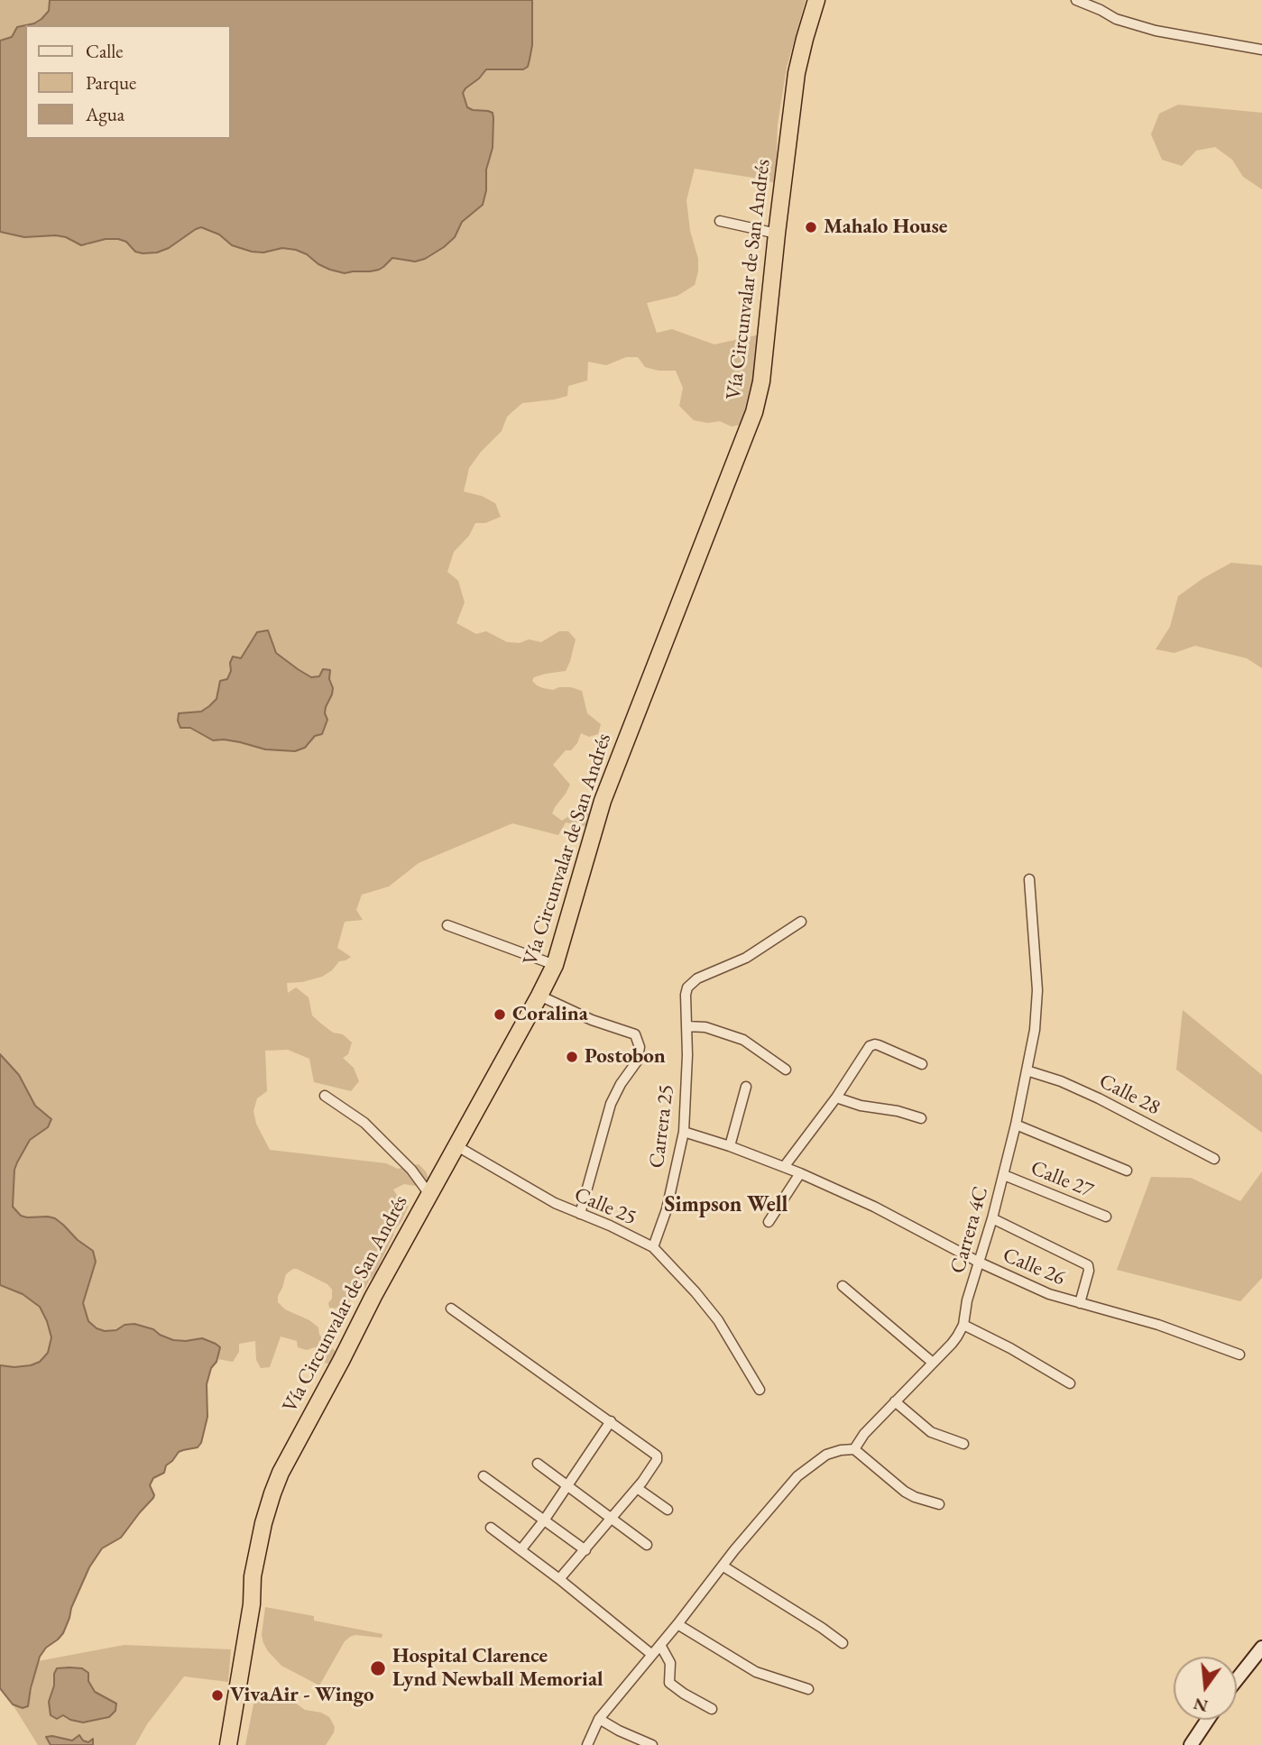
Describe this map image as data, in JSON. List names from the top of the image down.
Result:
{
  "streets": {
    "highway": ["Vía Circunvalar de San Andrés"],
    "street": [
      "Calle 28",
      "Carrera 25",
      "Calle 27",
      "Calle 25",
      "Carrera 4C",
      "Calle 26"
    ]
  },
  "crossings": [
    ["Vía Circunvalar de San Andrés", "Calle 25"],
    ["Calle 28", "Carrera 4C"],
    ["Carrera 25", "Calle 25"],
    ["Carrera 25", "Calle 26"],
    ["Calle 27", "Carrera 4C"],
    ["Carrera 4C", "Calle 26"]
  ],
  "districts": ["Simpson Well"],
  "places": [
    "Mahalo House",
    "Coralina",
    "Postobon",
    "Hospital Clarence Lynd Newball Memorial",
    "VivaAir - Wingo"
  ],
  "legend": ["Calle", "Parque", "Agua"],
  "north": "bottom"
}
